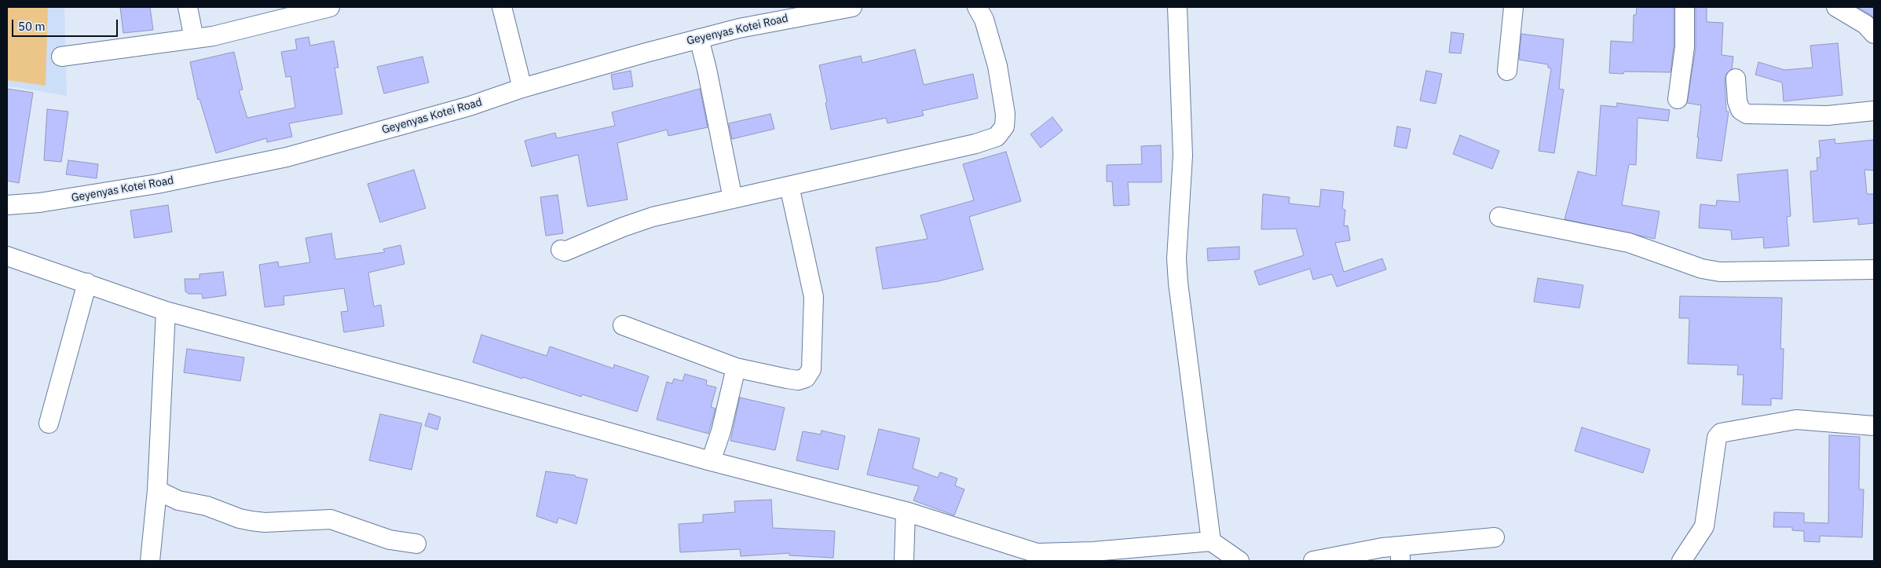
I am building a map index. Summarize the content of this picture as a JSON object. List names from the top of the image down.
{
  "streets": {
    "street": ["Geyenyas Kotei Road"]
  },
  "scale_bar": "50 m"
}
